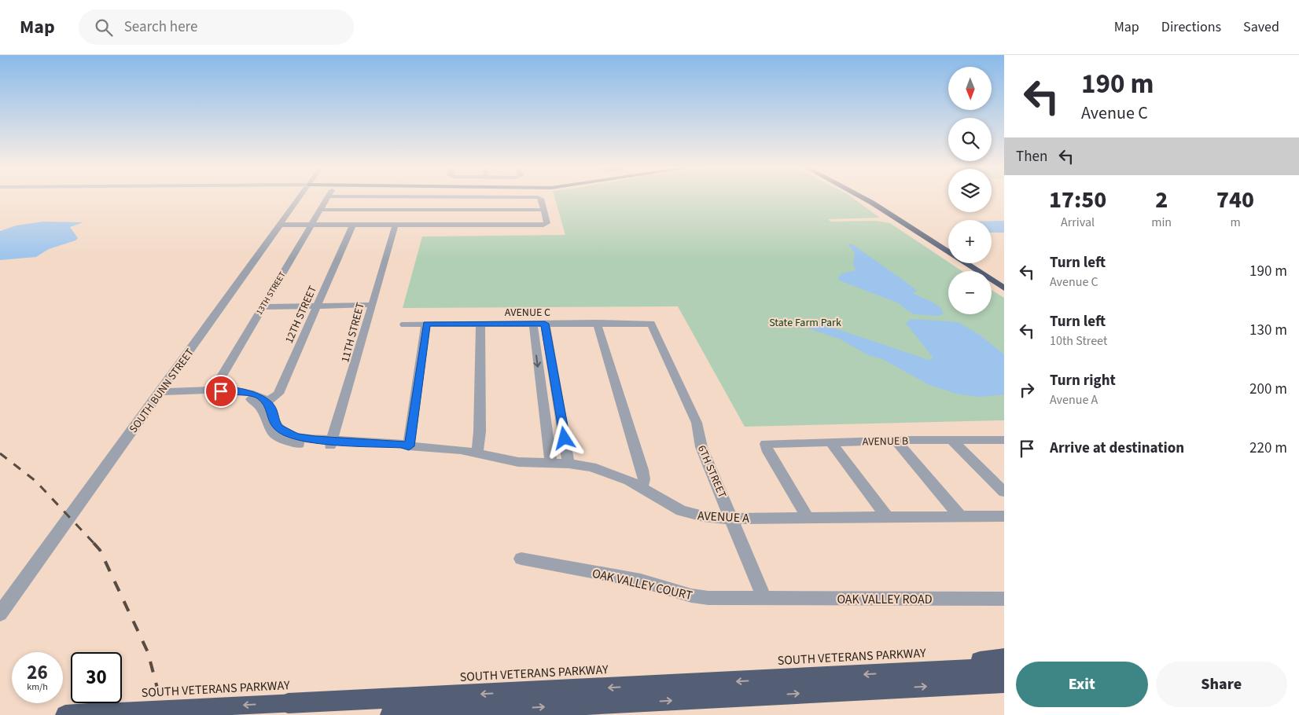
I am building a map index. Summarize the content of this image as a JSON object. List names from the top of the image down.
{
  "streets": {
    "highway": ["SOUTH VETERANS PARKWAY"],
    "street": [
      "13TH STREET",
      "AVENUE C",
      "12TH STREET",
      "11TH STREET",
      "SOUTH BUNN STREET",
      "AVENUE B",
      "6TH STREET",
      "AVENUE A",
      "OAK VALLEY COURT",
      "OAK VALLEY ROAD"
    ]
  },
  "crossings": [
    ["AVENUE C", "6TH STREET"],
    ["12TH STREET", "AVENUE A"],
    ["11TH STREET", "AVENUE A"],
    ["AVENUE B", "AVENUE A"],
    ["6TH STREET", "AVENUE A"],
    ["6TH STREET", "OAK VALLEY COURT"],
    ["6TH STREET", "OAK VALLEY ROAD"],
    ["OAK VALLEY COURT", "OAK VALLEY ROAD"]
  ],
  "parks": ["State Farm Park"],
  "north": "bottom",
  "page": {
    "header": "Map",
    "search": "Search here",
    "nav": ["Map", "Directions", "Saved"],
    "turn": ["190 m", "Avenue C"],
    "map_buttons": ["+", "−"],
    "then": "Then",
    "eta": [
      "17:50",
      "Arrival",
      "2",
      "min",
      "740",
      "m"
    ],
    "list": [
      {
        "name": "Turn left",
        "note": "Avenue C",
        "value": "190 m"
      },
      {
        "name": "Turn left",
        "note": "10th Street",
        "value": "130 m"
      },
      {
        "name": "Turn right",
        "note": "Avenue A",
        "value": "200 m"
      },
      {
        "name": "Arrive at destination",
        "value": "220 m"
      }
    ],
    "speed": "26 km/h",
    "limit": "30",
    "buttons": ["Exit", "Share"]
  }
}
